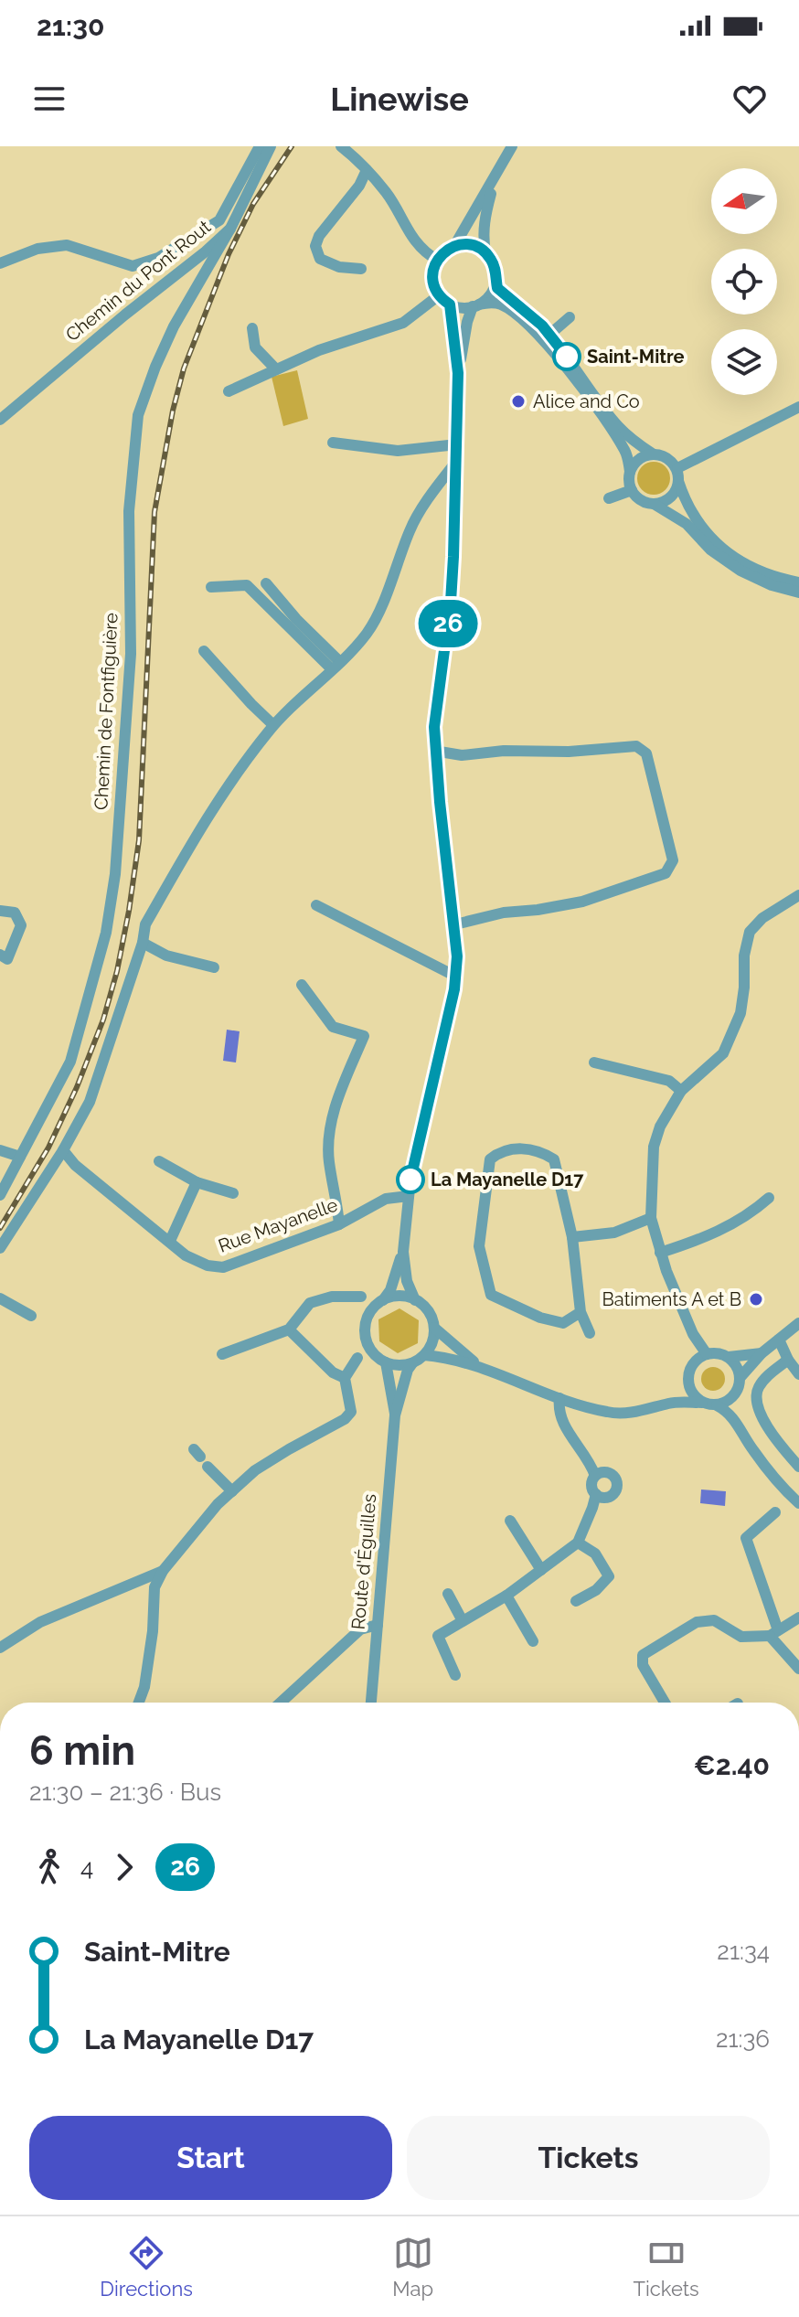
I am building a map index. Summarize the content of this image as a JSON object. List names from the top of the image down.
{
  "streets": {
    "street": [
      "Chemin du Pont Rout",
      "Chemin de Fontfiguière",
      "Rue Mayanelle",
      "Route d'Éguilles"
    ]
  },
  "crossings": [
    ["Chemin du Pont Rout", "Chemin de Fontfiguière"]
  ],
  "places": [
    "Saint-Mitre",
    "Alice and Co",
    "La Mayanelle D17",
    "Batiments A et B"
  ],
  "lines": ["bus line 26"],
  "north": "left",
  "page": {
    "status": "21:30",
    "header": "Linewise",
    "on_map": "26",
    "heading": ["6 min", "21:30 – 21:36 · Bus", "€2.40"],
    "legs": ["4", "26"],
    "list": [
      {
        "name": "Saint-Mitre",
        "value": "21:34"
      },
      {
        "name": "La Mayanelle D17",
        "value": "21:36"
      }
    ],
    "buttons": ["Start", "Tickets"],
    "tabs": ["Directions", "Map", "Tickets"]
  }
}
